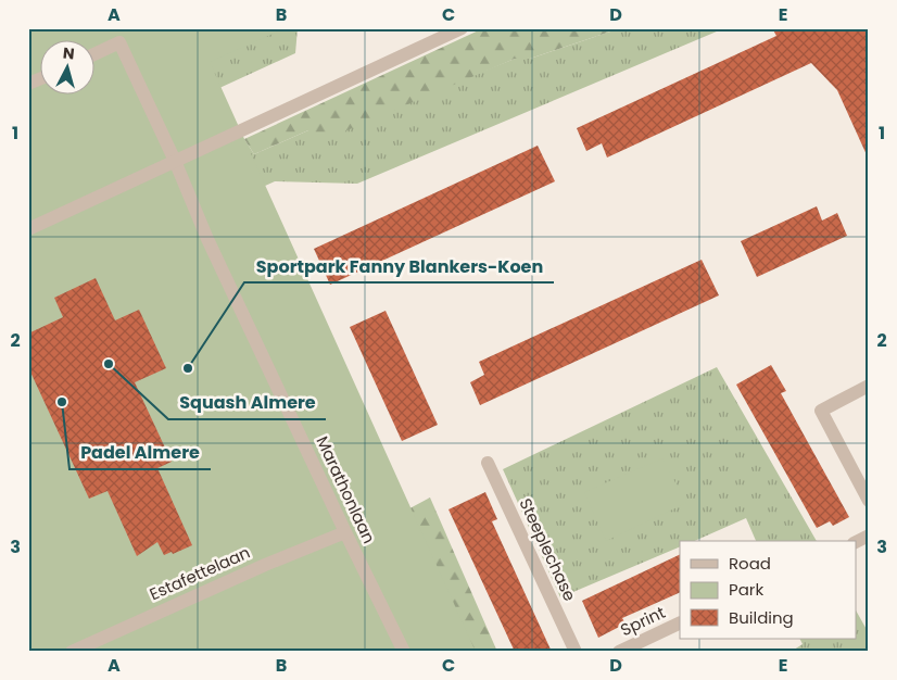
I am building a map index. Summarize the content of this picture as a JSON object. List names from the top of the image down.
{
  "streets": {
    "street": [
      "Marathonlaan",
      "Steeplechase",
      "Estafettelaan",
      "Sprint"
    ]
  },
  "crossings": [
    ["Marathonlaan", "Estafettelaan"]
  ],
  "places": ["Squash Almere", "Sportpark Fanny Blankers-Koen", "Padel Almere"],
  "legend": ["Road", "Park", "Building"],
  "north": "top",
  "grid": {
    "columns": [
      "A",
      "B",
      "C",
      "D",
      "E"
    ],
    "rows": ["1", "2", "3"]
  }
}
